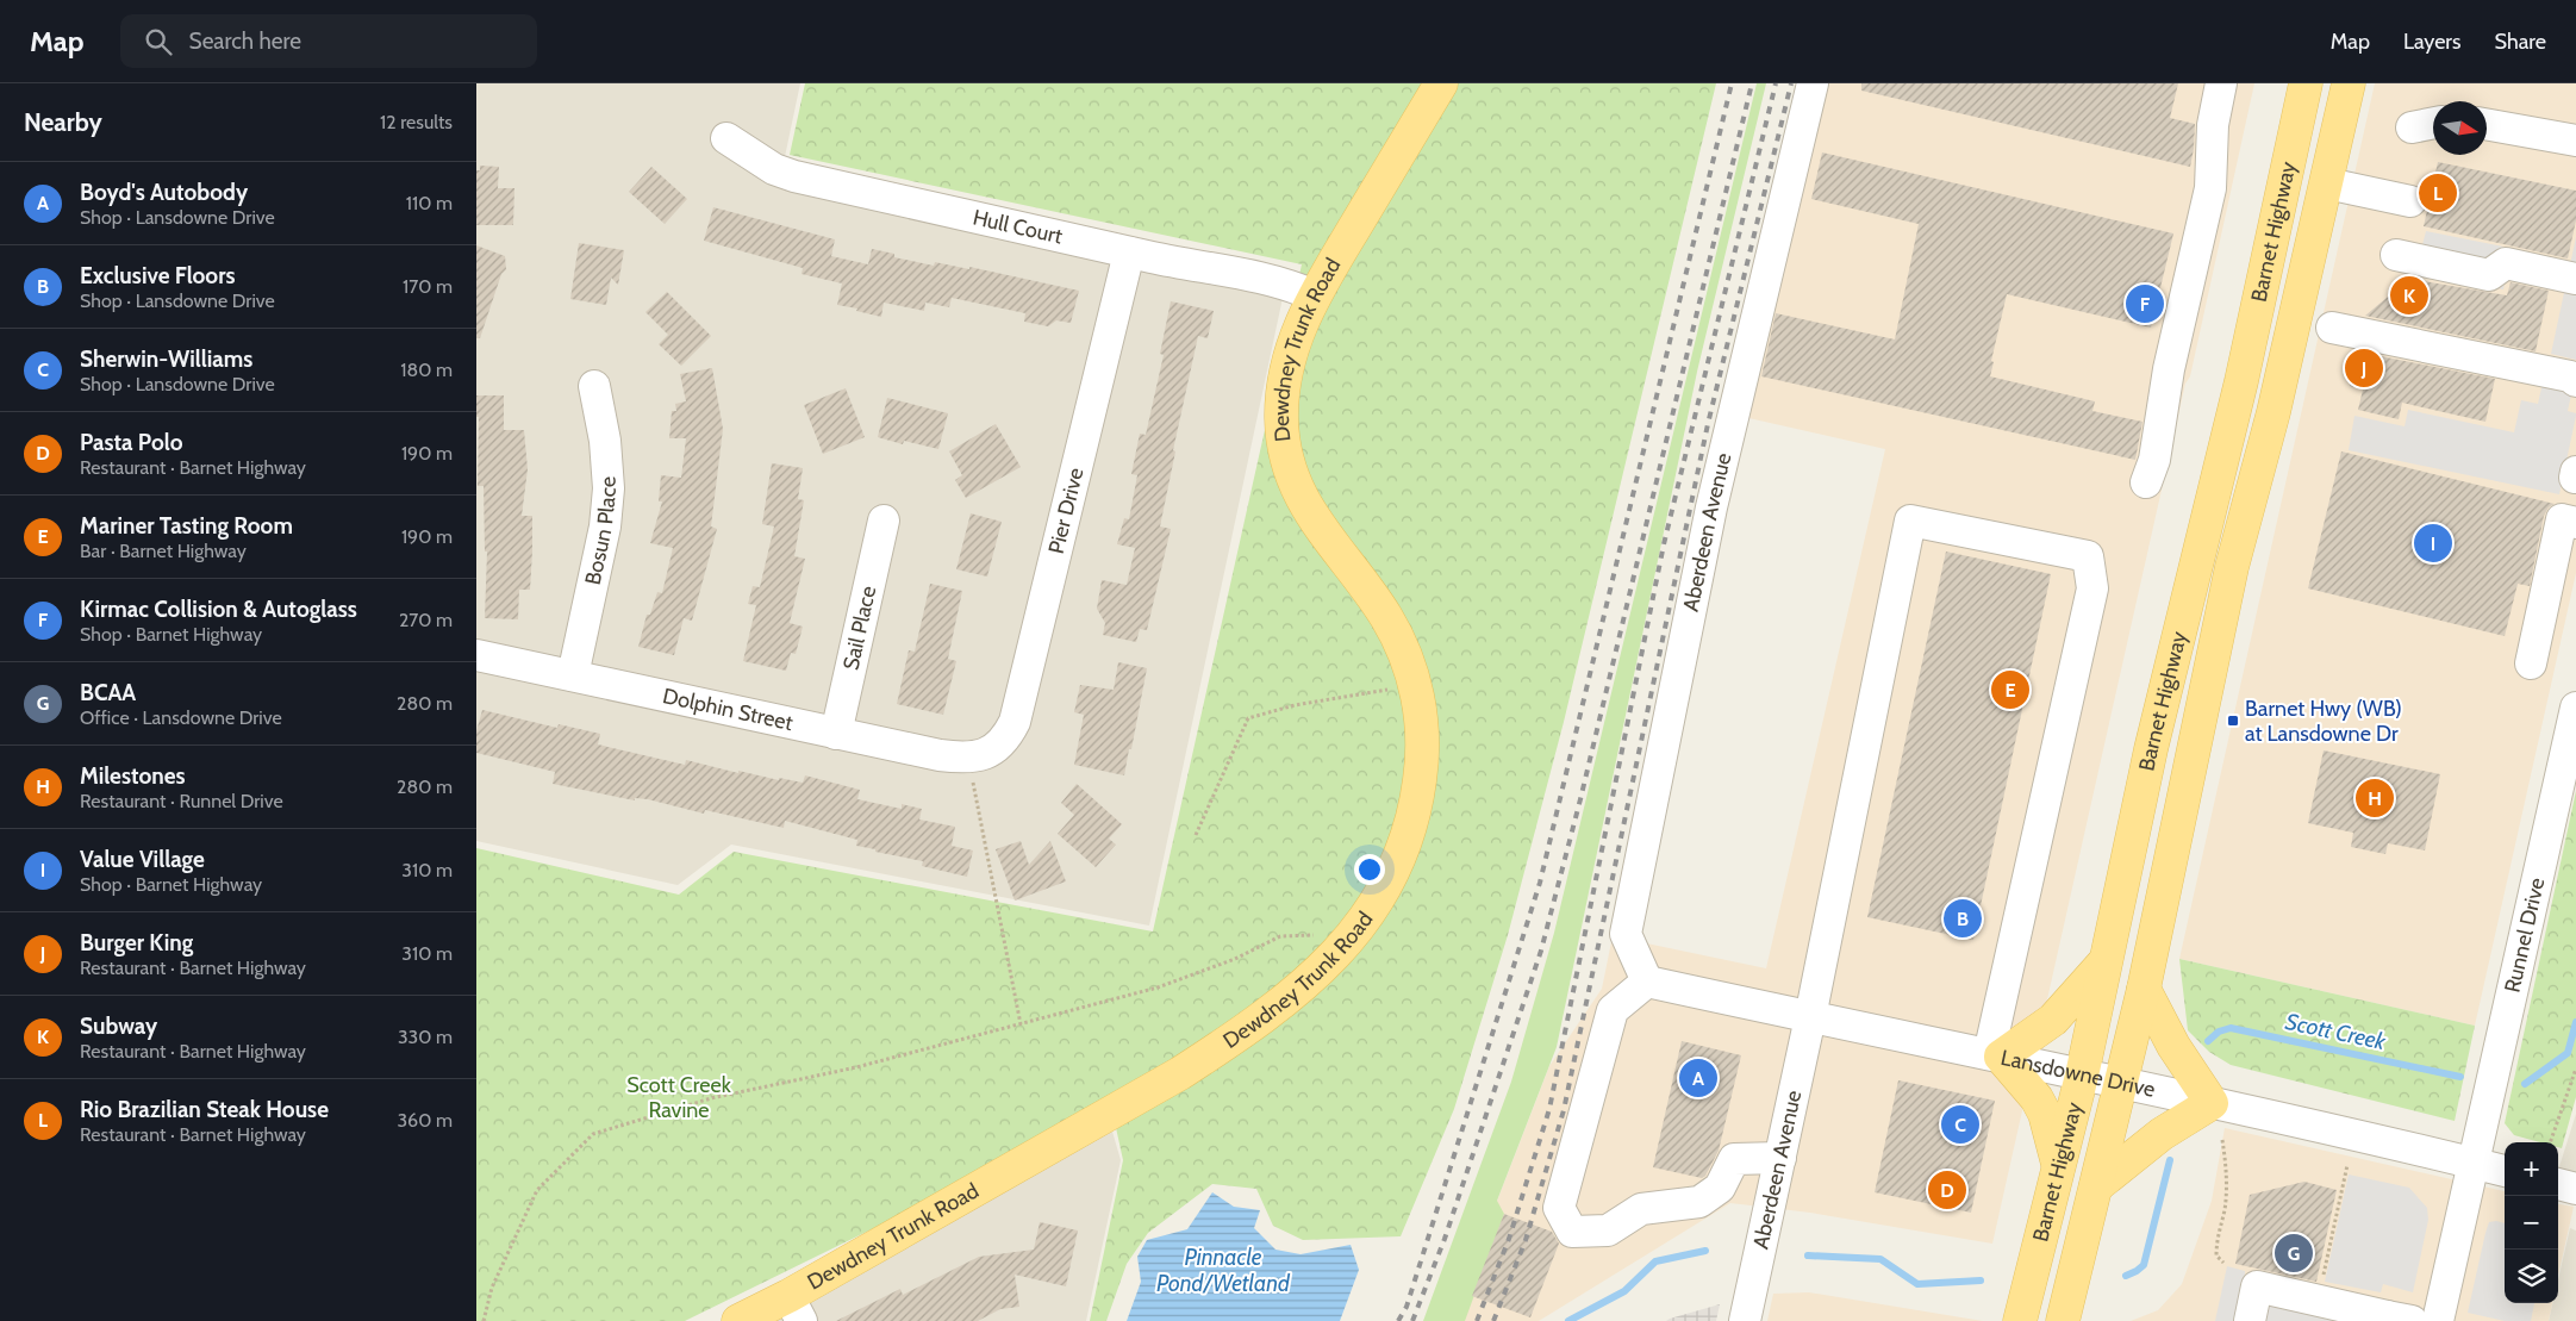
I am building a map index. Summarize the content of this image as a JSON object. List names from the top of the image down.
{
  "streets": {
    "main road": ["Barnet Highway", "Dewdney Trunk Road"],
    "street": [
      "Hull Court",
      "Pier Drive",
      "Bosun Place",
      "Aberdeen Avenue",
      "Sail Place",
      "Dolphin Street",
      "Runnel Drive",
      "Lansdowne Drive"
    ]
  },
  "crossings": [
    ["Hull Court", "Dewdney Trunk Road"],
    ["Hull Court", "Pier Drive"],
    ["Barnet Highway", "Lansdowne Drive"],
    ["Pier Drive", "Dolphin Street"],
    ["Bosun Place", "Dolphin Street"],
    ["Aberdeen Avenue", "Lansdowne Drive"],
    ["Sail Place", "Dolphin Street"],
    ["Runnel Drive", "Lansdowne Drive"]
  ],
  "water": ["Scott Creek", "Pinnacle Pond/Wetland"],
  "parks": ["Scott Creek Ravine"],
  "places": {
    "transit": ["Barnet Hwy (WB) at Lansdowne Dr"]
  },
  "north": "right",
  "page": {
    "header": "Map",
    "search": "Search here",
    "nav": ["Map", "Layers", "Share"],
    "heading": ["Nearby", "12 results"],
    "list": [
      {
        "mark": "A",
        "name": "Boyd's Autobody",
        "note": "Shop · Lansdowne Drive",
        "value": "110 m"
      },
      {
        "mark": "B",
        "name": "Exclusive Floors",
        "note": "Shop · Lansdowne Drive",
        "value": "170 m"
      },
      {
        "mark": "C",
        "name": "Sherwin-Williams",
        "note": "Shop · Lansdowne Drive",
        "value": "180 m"
      },
      {
        "mark": "D",
        "name": "Pasta Polo",
        "note": "Restaurant · Barnet Highway",
        "value": "190 m"
      },
      {
        "mark": "E",
        "name": "Mariner Tasting Room",
        "note": "Bar · Barnet Highway",
        "value": "190 m"
      },
      {
        "mark": "F",
        "name": "Kirmac Collision & Autoglass",
        "note": "Shop · Barnet Highway",
        "value": "270 m"
      },
      {
        "mark": "G",
        "name": "BCAA",
        "note": "Office · Lansdowne Drive",
        "value": "280 m"
      },
      {
        "mark": "H",
        "name": "Milestones",
        "note": "Restaurant · Runnel Drive",
        "value": "280 m"
      },
      {
        "mark": "I",
        "name": "Value Village",
        "note": "Shop · Barnet Highway",
        "value": "310 m"
      },
      {
        "mark": "J",
        "name": "Burger King",
        "note": "Restaurant · Barnet Highway",
        "value": "310 m"
      },
      {
        "mark": "K",
        "name": "Subway",
        "note": "Restaurant · Barnet Highway",
        "value": "330 m"
      },
      {
        "mark": "L",
        "name": "Rio Brazilian Steak House",
        "note": "Restaurant · Barnet Highway",
        "value": "360 m"
      }
    ],
    "pins": [
      "L",
      "K",
      "F",
      "J",
      "I",
      "E",
      "H",
      "B",
      "A",
      "C",
      "D",
      "G"
    ],
    "map_buttons": ["+", "−"]
  }
}
